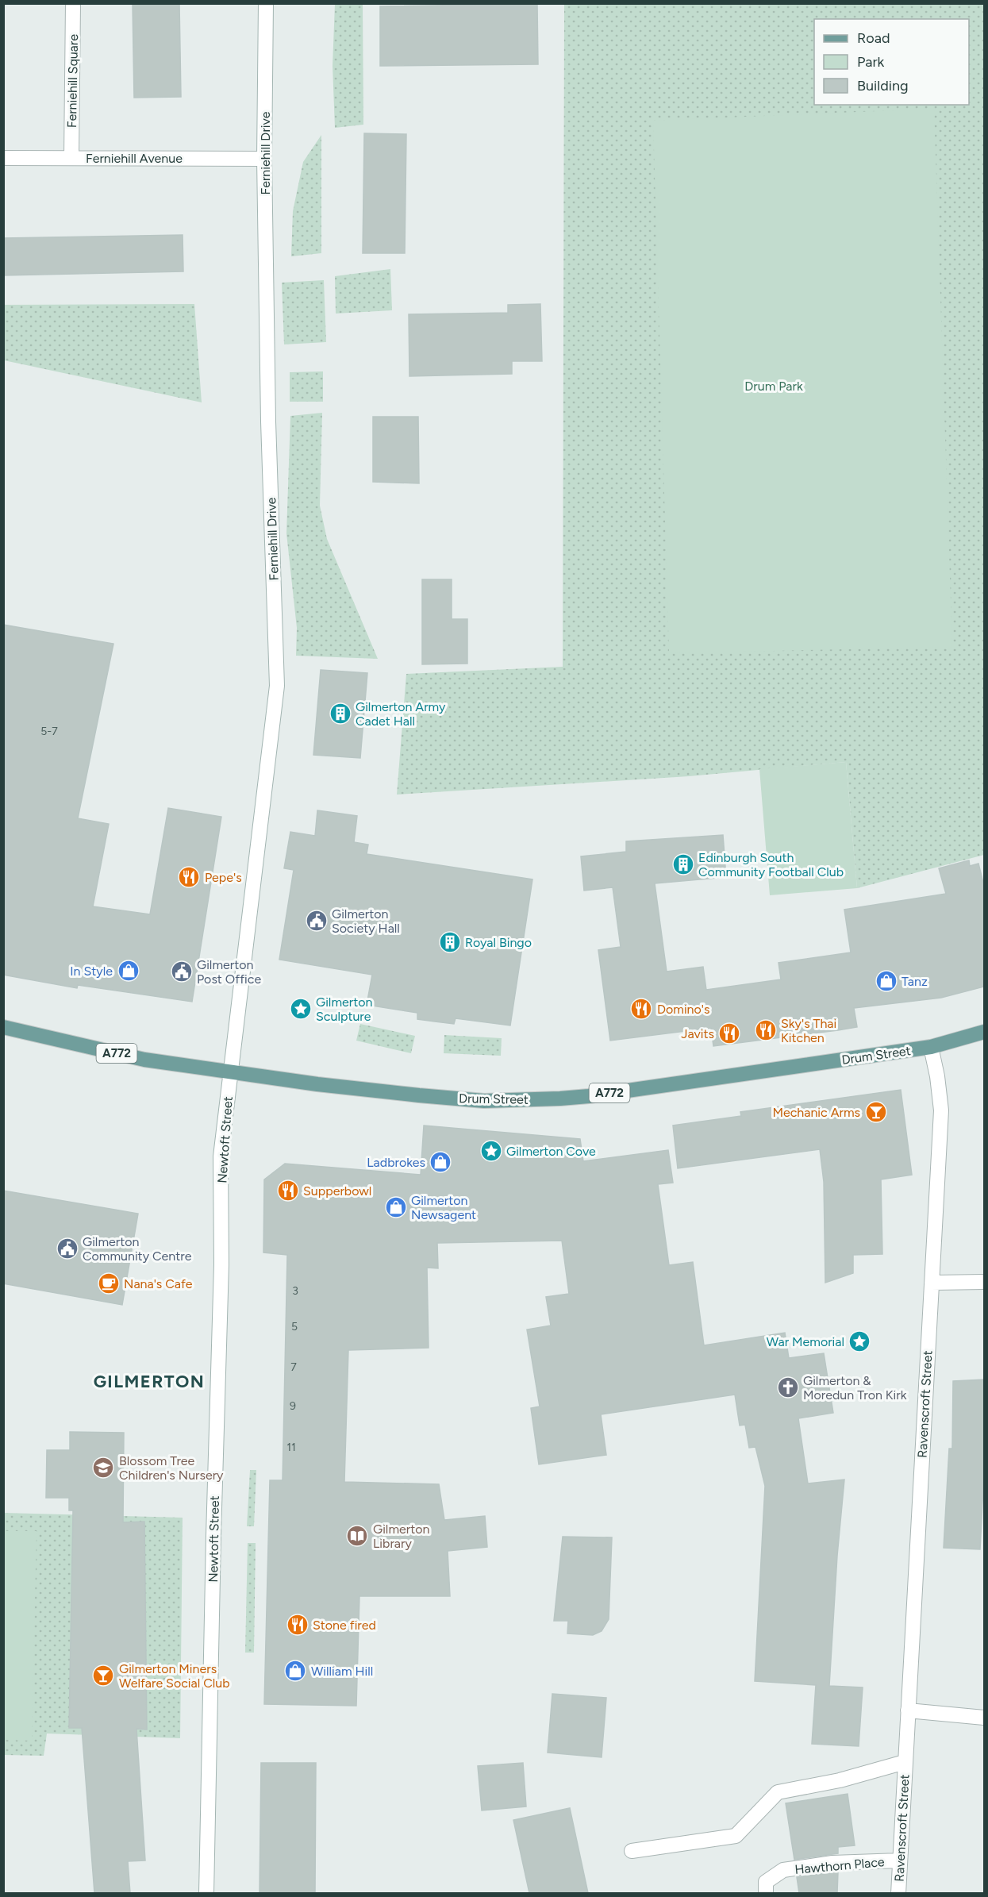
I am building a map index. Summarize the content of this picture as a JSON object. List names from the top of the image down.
{
  "streets": {
    "main road": ["A772", "Drum Street"],
    "street": [
      "Ferniehill Square",
      "Ferniehill Drive",
      "Ferniehill Avenue",
      "Newtoft Street",
      "Ravenscroft Street",
      "Hawthorn Place"
    ]
  },
  "crossings": [
    ["Ferniehill Square", "Ferniehill Avenue"],
    ["Ferniehill Drive", "Ferniehill Avenue"],
    ["Ferniehill Drive", "Drum Street"],
    ["Ferniehill Drive", "Newtoft Street"],
    ["Drum Street", "Newtoft Street"],
    ["Drum Street", "Ravenscroft Street"],
    ["Ravenscroft Street", "Hawthorn Place"]
  ],
  "districts": ["GILMERTON"],
  "parks": ["Drum Park"],
  "places": {
    "building": ["Gilmerton Army Cadet Hall", "Edinburgh South Community Football Club", "Royal Bingo"],
    "restaurant": [
      "Pepe's",
      "Domino's",
      "Sky's Thai Kitchen",
      "Javits",
      "Supperbowl",
      "Stone fired"
    ],
    "public building": ["Gilmerton Society Hall", "Gilmerton Post Office", "Gilmerton Community Centre"],
    "shop": [
      "In Style",
      "Tanz",
      "Ladbrokes",
      "Gilmerton Newsagent",
      "William Hill"
    ],
    "place": ["Gilmerton Sculpture", "Gilmerton Cove", "War Memorial"],
    "bar": ["Mechanic Arms", "Gilmerton Miners Welfare Social Club"],
    "cafe": ["Nana's Cafe"],
    "church": ["Gilmerton & Moredun Tron Kirk"],
    "school or university": ["Blossom Tree Children's Nursery"],
    "library": ["Gilmerton Library"]
  },
  "house_numbers": [
    "5-7",
    "3",
    "5",
    "7",
    "9",
    "11"
  ],
  "legend": ["Road", "Park", "Building"]
}
